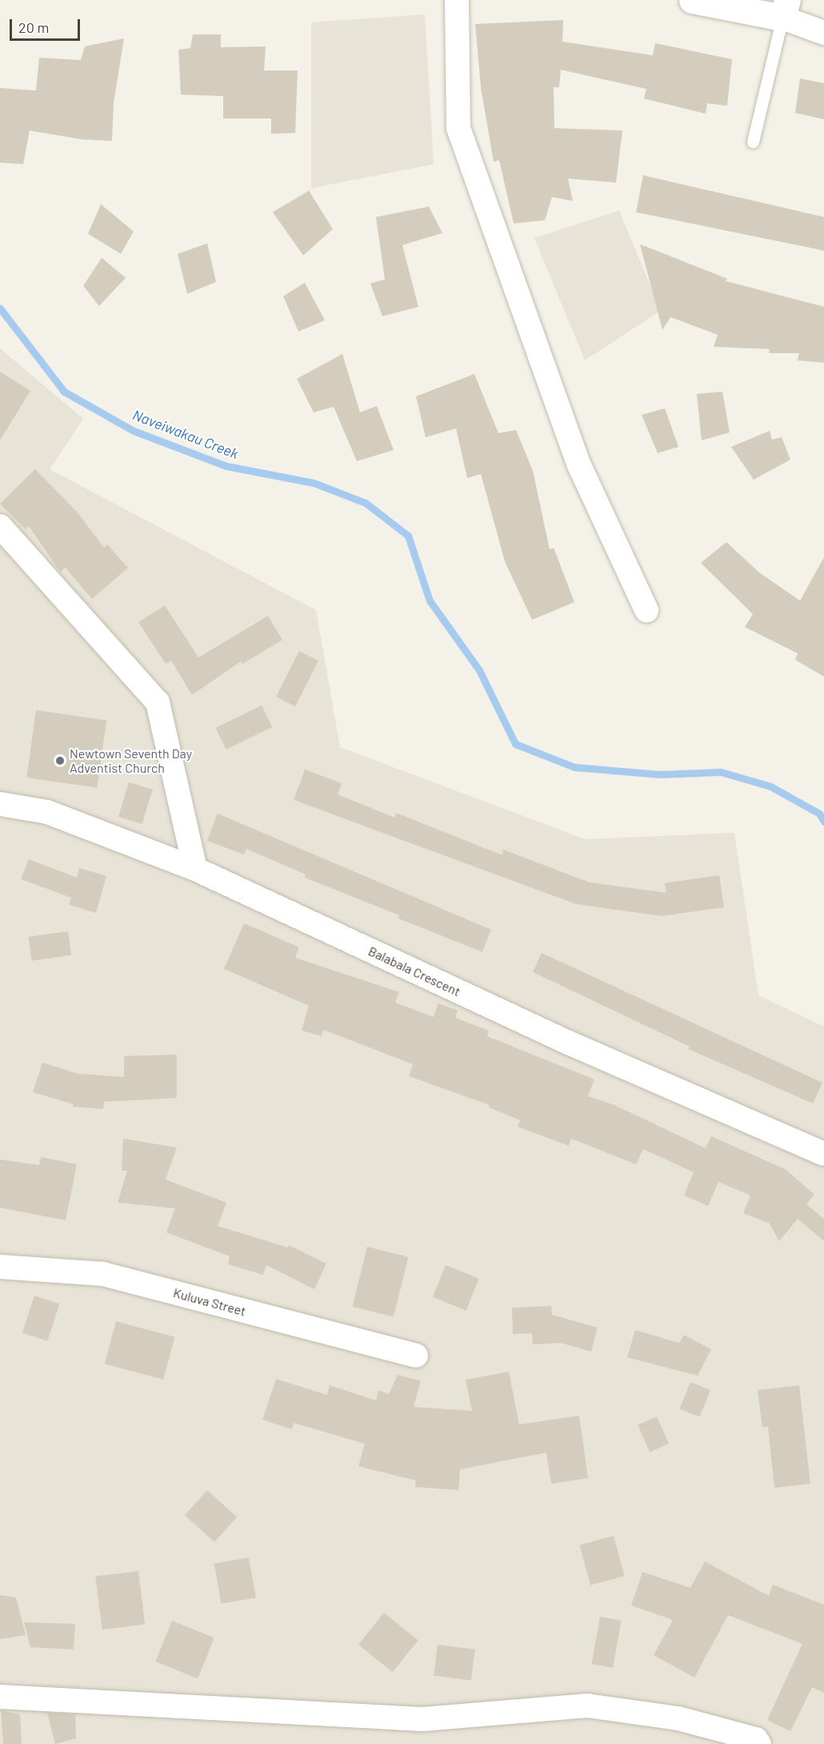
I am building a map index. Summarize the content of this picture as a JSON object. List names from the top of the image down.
{
  "streets": {
    "street": ["Balabala Crescent", "Kuluva Street"]
  },
  "water": ["Naveiwakau Creek"],
  "places": ["Newtown Seventh Day Adventist Church"],
  "scale_bar": "20 m"
}
